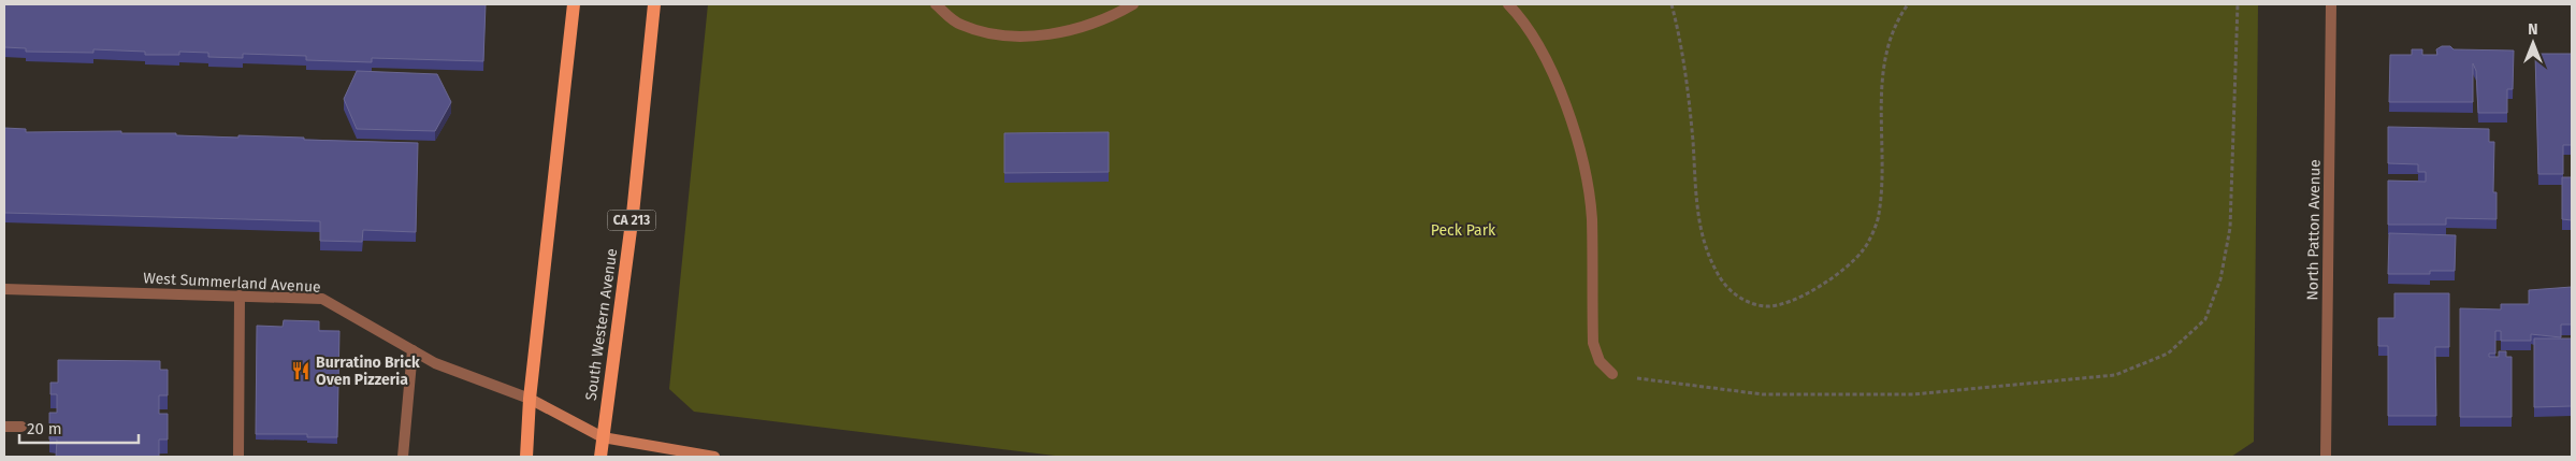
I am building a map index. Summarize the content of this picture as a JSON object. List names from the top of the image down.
{
  "streets": {
    "main road": ["CA 213", "West Summerland Avenue", "South Western Avenue"],
    "street": ["North Patton Avenue"]
  },
  "crossings": [
    ["West Summerland Avenue", "South Western Avenue"]
  ],
  "parks": ["Peck Park"],
  "places": {
    "restaurant": ["Burratino Brick Oven Pizzeria"]
  },
  "scale_bar": "20 m",
  "north": "top"
}
